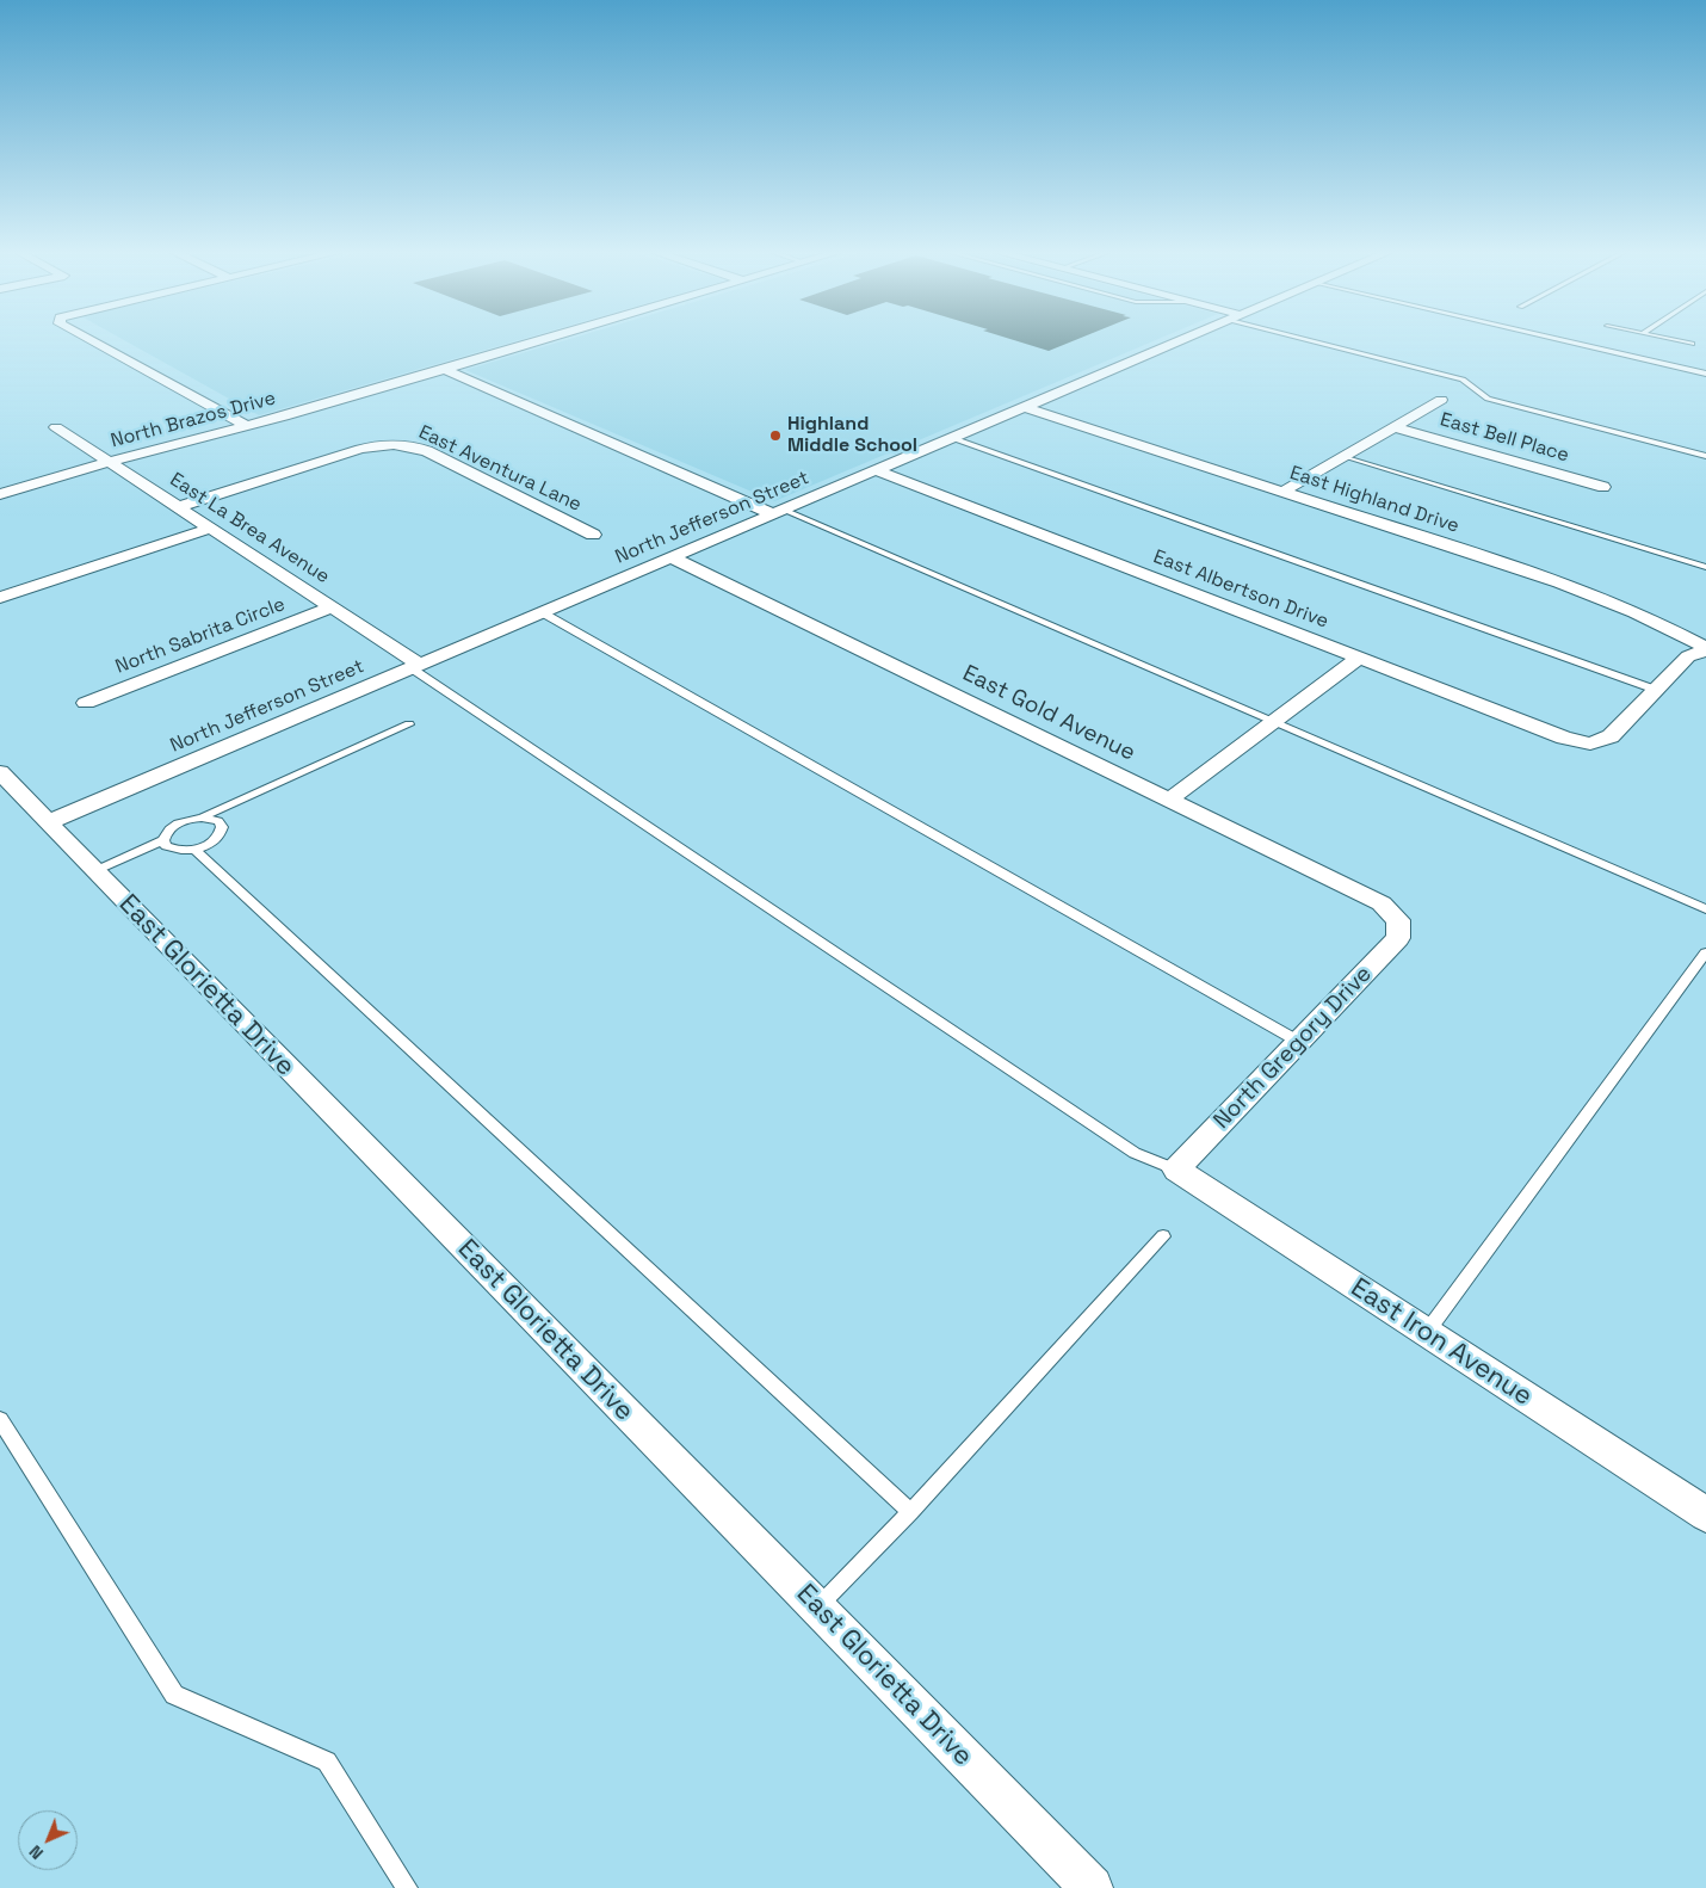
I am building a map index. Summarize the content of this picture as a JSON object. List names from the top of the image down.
{
  "streets": {
    "street": [
      "North Brazos Drive",
      "East Bell Place",
      "East Aventura Lane",
      "East Highland Drive",
      "North Jefferson Street",
      "East La Brea Avenue",
      "East Albertson Drive",
      "North Sabrita Circle",
      "East Gold Avenue",
      "East Glorietta Drive",
      "North Gregory Drive",
      "East Iron Avenue"
    ]
  },
  "crossings": [
    ["North Brazos Drive", "East La Brea Avenue"],
    ["East Aventura Lane", "East La Brea Avenue"],
    ["East Highland Drive", "North Jefferson Street"],
    ["North Jefferson Street", "East La Brea Avenue"],
    ["North Jefferson Street", "East Albertson Drive"],
    ["North Jefferson Street", "East Gold Avenue"],
    ["North Jefferson Street", "East Glorietta Drive"],
    ["East La Brea Avenue", "North Sabrita Circle"],
    ["East Gold Avenue", "North Gregory Drive"],
    ["North Gregory Drive", "East Iron Avenue"]
  ],
  "places": ["Highland Middle School"],
  "north": "bottom left"
}
